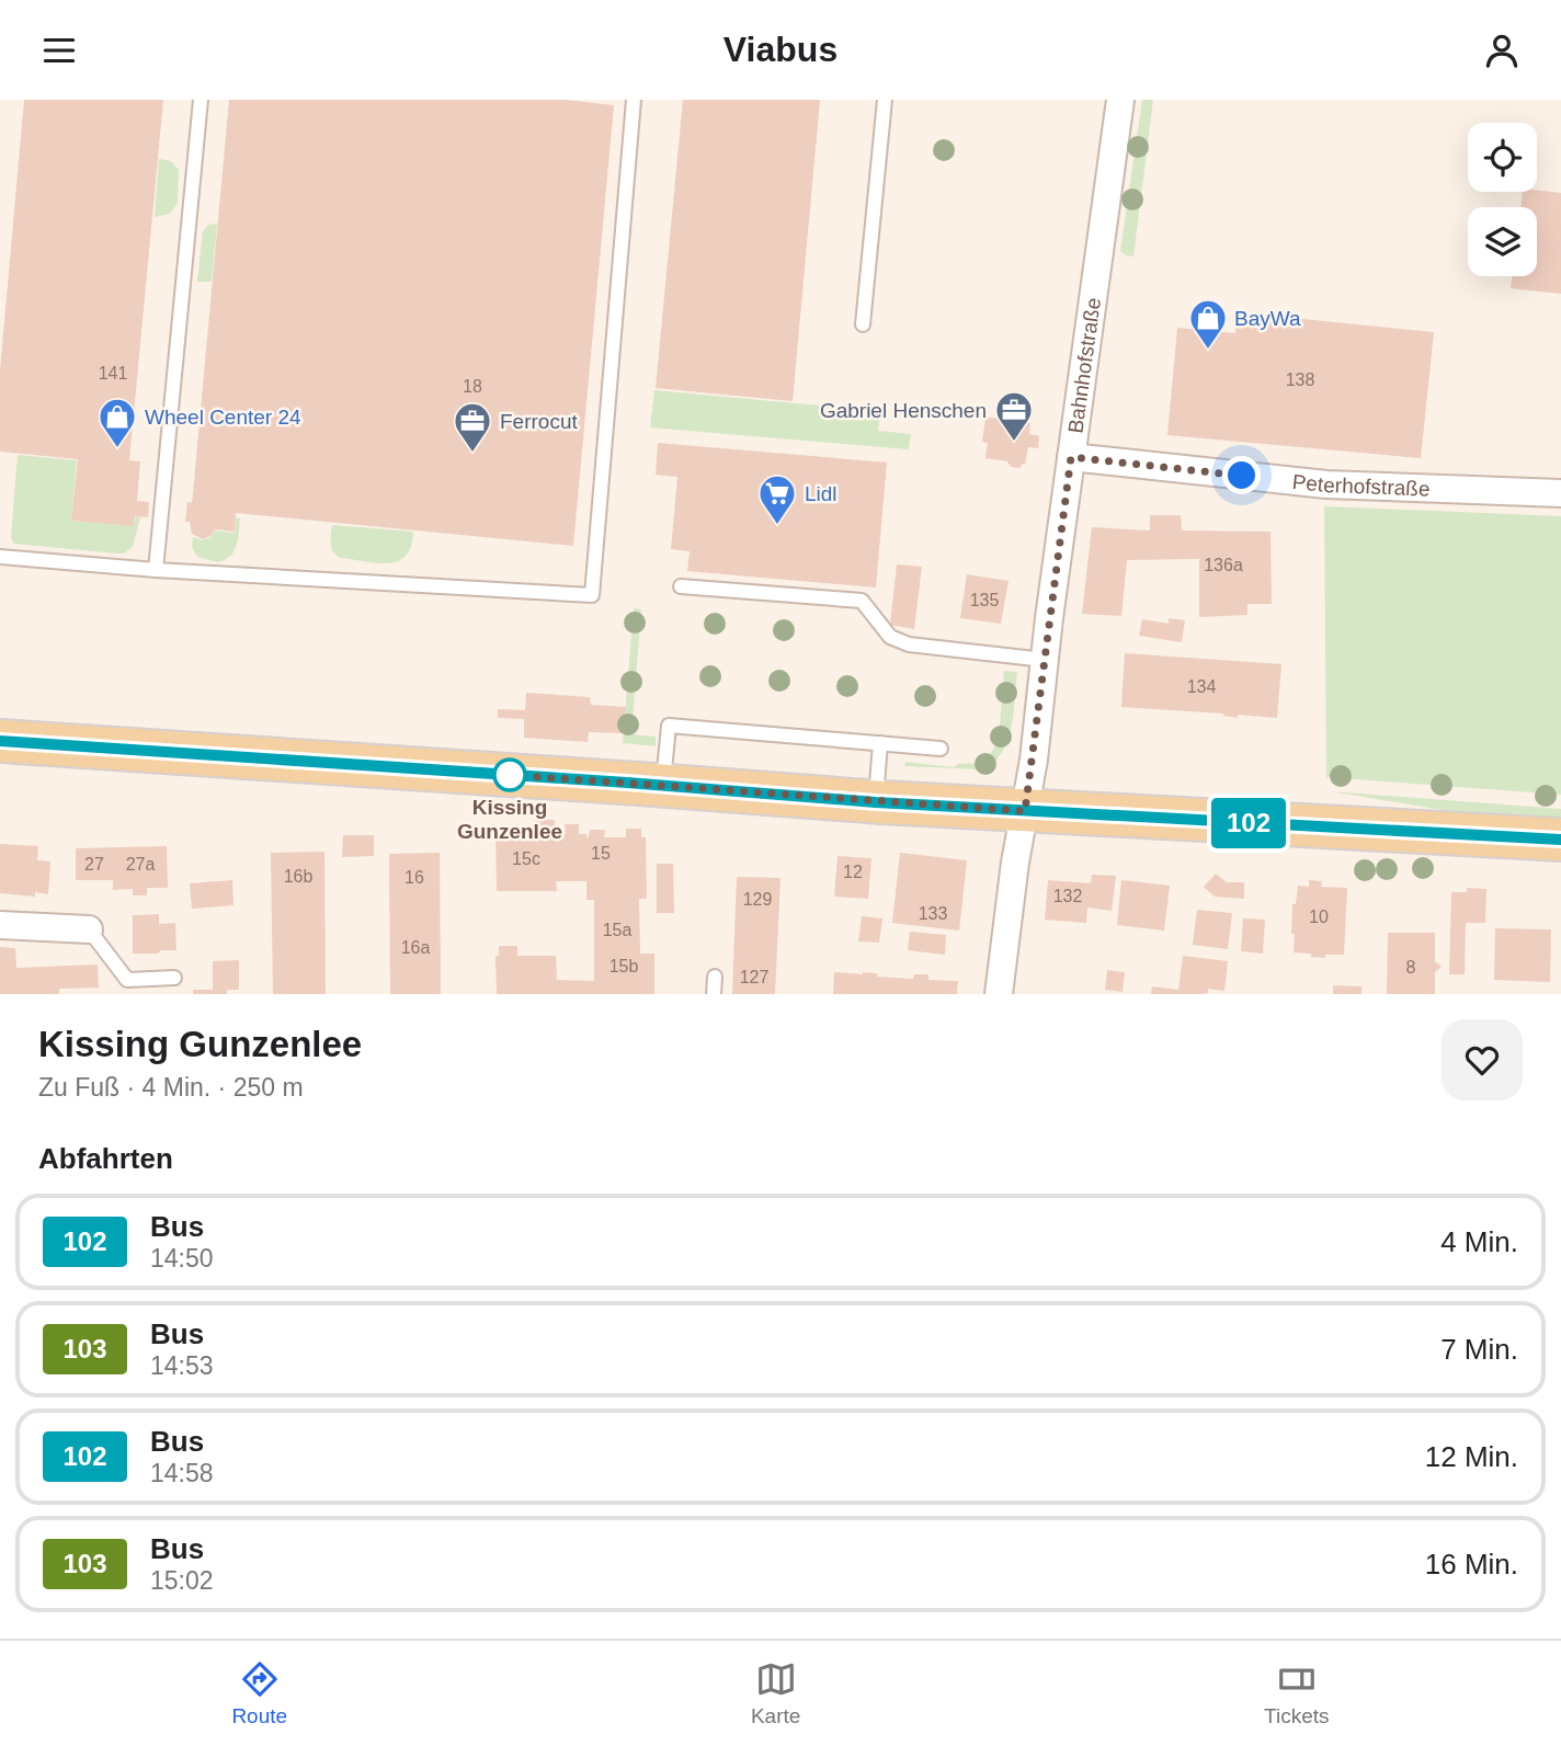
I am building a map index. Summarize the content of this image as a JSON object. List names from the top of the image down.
{
  "streets": {
    "street": ["Bahnhofstraße", "Peterhofstraße"]
  },
  "crossings": [
    ["Bahnhofstraße", "Peterhofstraße"]
  ],
  "places": {
    "shop": ["BayWa", "Wheel Center 24"],
    "office": ["Gabriel Henschen", "Ferrocut"],
    "supermarket": ["Lidl"],
    "other": ["Kissing Gunzenlee"]
  },
  "lines": ["bus line 102"],
  "house_numbers": [
    "141",
    "138",
    "18",
    "136a",
    "135",
    "134",
    "15",
    "15c",
    "27",
    "27a",
    "12",
    "16b",
    "16",
    "132",
    "129",
    "133",
    "10",
    "15a",
    "16a",
    "15b",
    "8",
    "127"
  ],
  "page": {
    "header": "Viabus",
    "on_map": "102",
    "heading": [
      ["Kissing Gunzenlee", "Zu Fuß · 4 Min. · 250 m"],
      "Abfahrten"
    ],
    "list": [
      {
        "mark": "102",
        "name": "Bus",
        "note": "14:50",
        "value": "4 Min."
      },
      {
        "mark": "103",
        "name": "Bus",
        "note": "14:53",
        "value": "7 Min."
      },
      {
        "mark": "102",
        "name": "Bus",
        "note": "14:58",
        "value": "12 Min."
      },
      {
        "mark": "103",
        "name": "Bus",
        "note": "15:02",
        "value": "16 Min."
      }
    ],
    "tabs": ["Route", "Karte", "Tickets"]
  }
}
